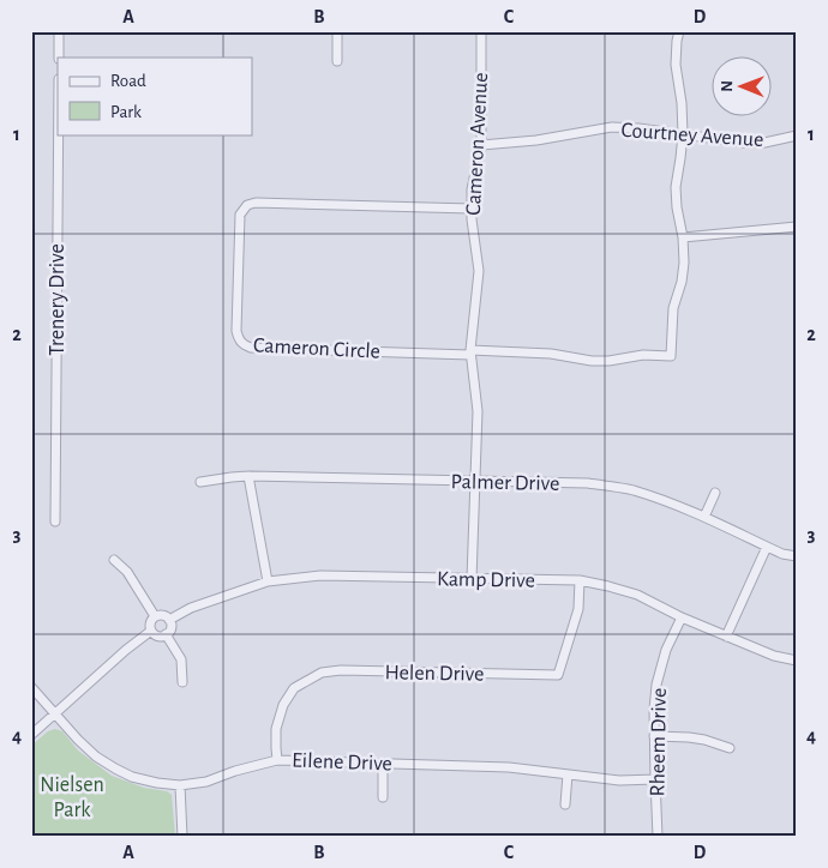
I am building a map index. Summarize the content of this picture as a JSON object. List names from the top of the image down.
{
  "streets": {
    "street": [
      "Courtney Avenue",
      "Cameron Avenue",
      "Trenery Drive",
      "Cameron Circle",
      "Palmer Drive",
      "Kamp Drive",
      "Helen Drive",
      "Rheem Drive",
      "Eilene Drive"
    ]
  },
  "crossings": [
    ["Courtney Avenue", "Cameron Avenue"],
    ["Cameron Avenue", "Cameron Circle"],
    ["Cameron Avenue", "Palmer Drive"],
    ["Cameron Avenue", "Kamp Drive"],
    ["Kamp Drive", "Helen Drive"],
    ["Kamp Drive", "Rheem Drive"],
    ["Helen Drive", "Eilene Drive"],
    ["Rheem Drive", "Eilene Drive"]
  ],
  "parks": ["Nielsen Park"],
  "legend": ["Road", "Park"],
  "north": "left",
  "grid": {
    "columns": [
      "A",
      "B",
      "C",
      "D"
    ],
    "rows": [
      "1",
      "2",
      "3",
      "4"
    ]
  }
}
